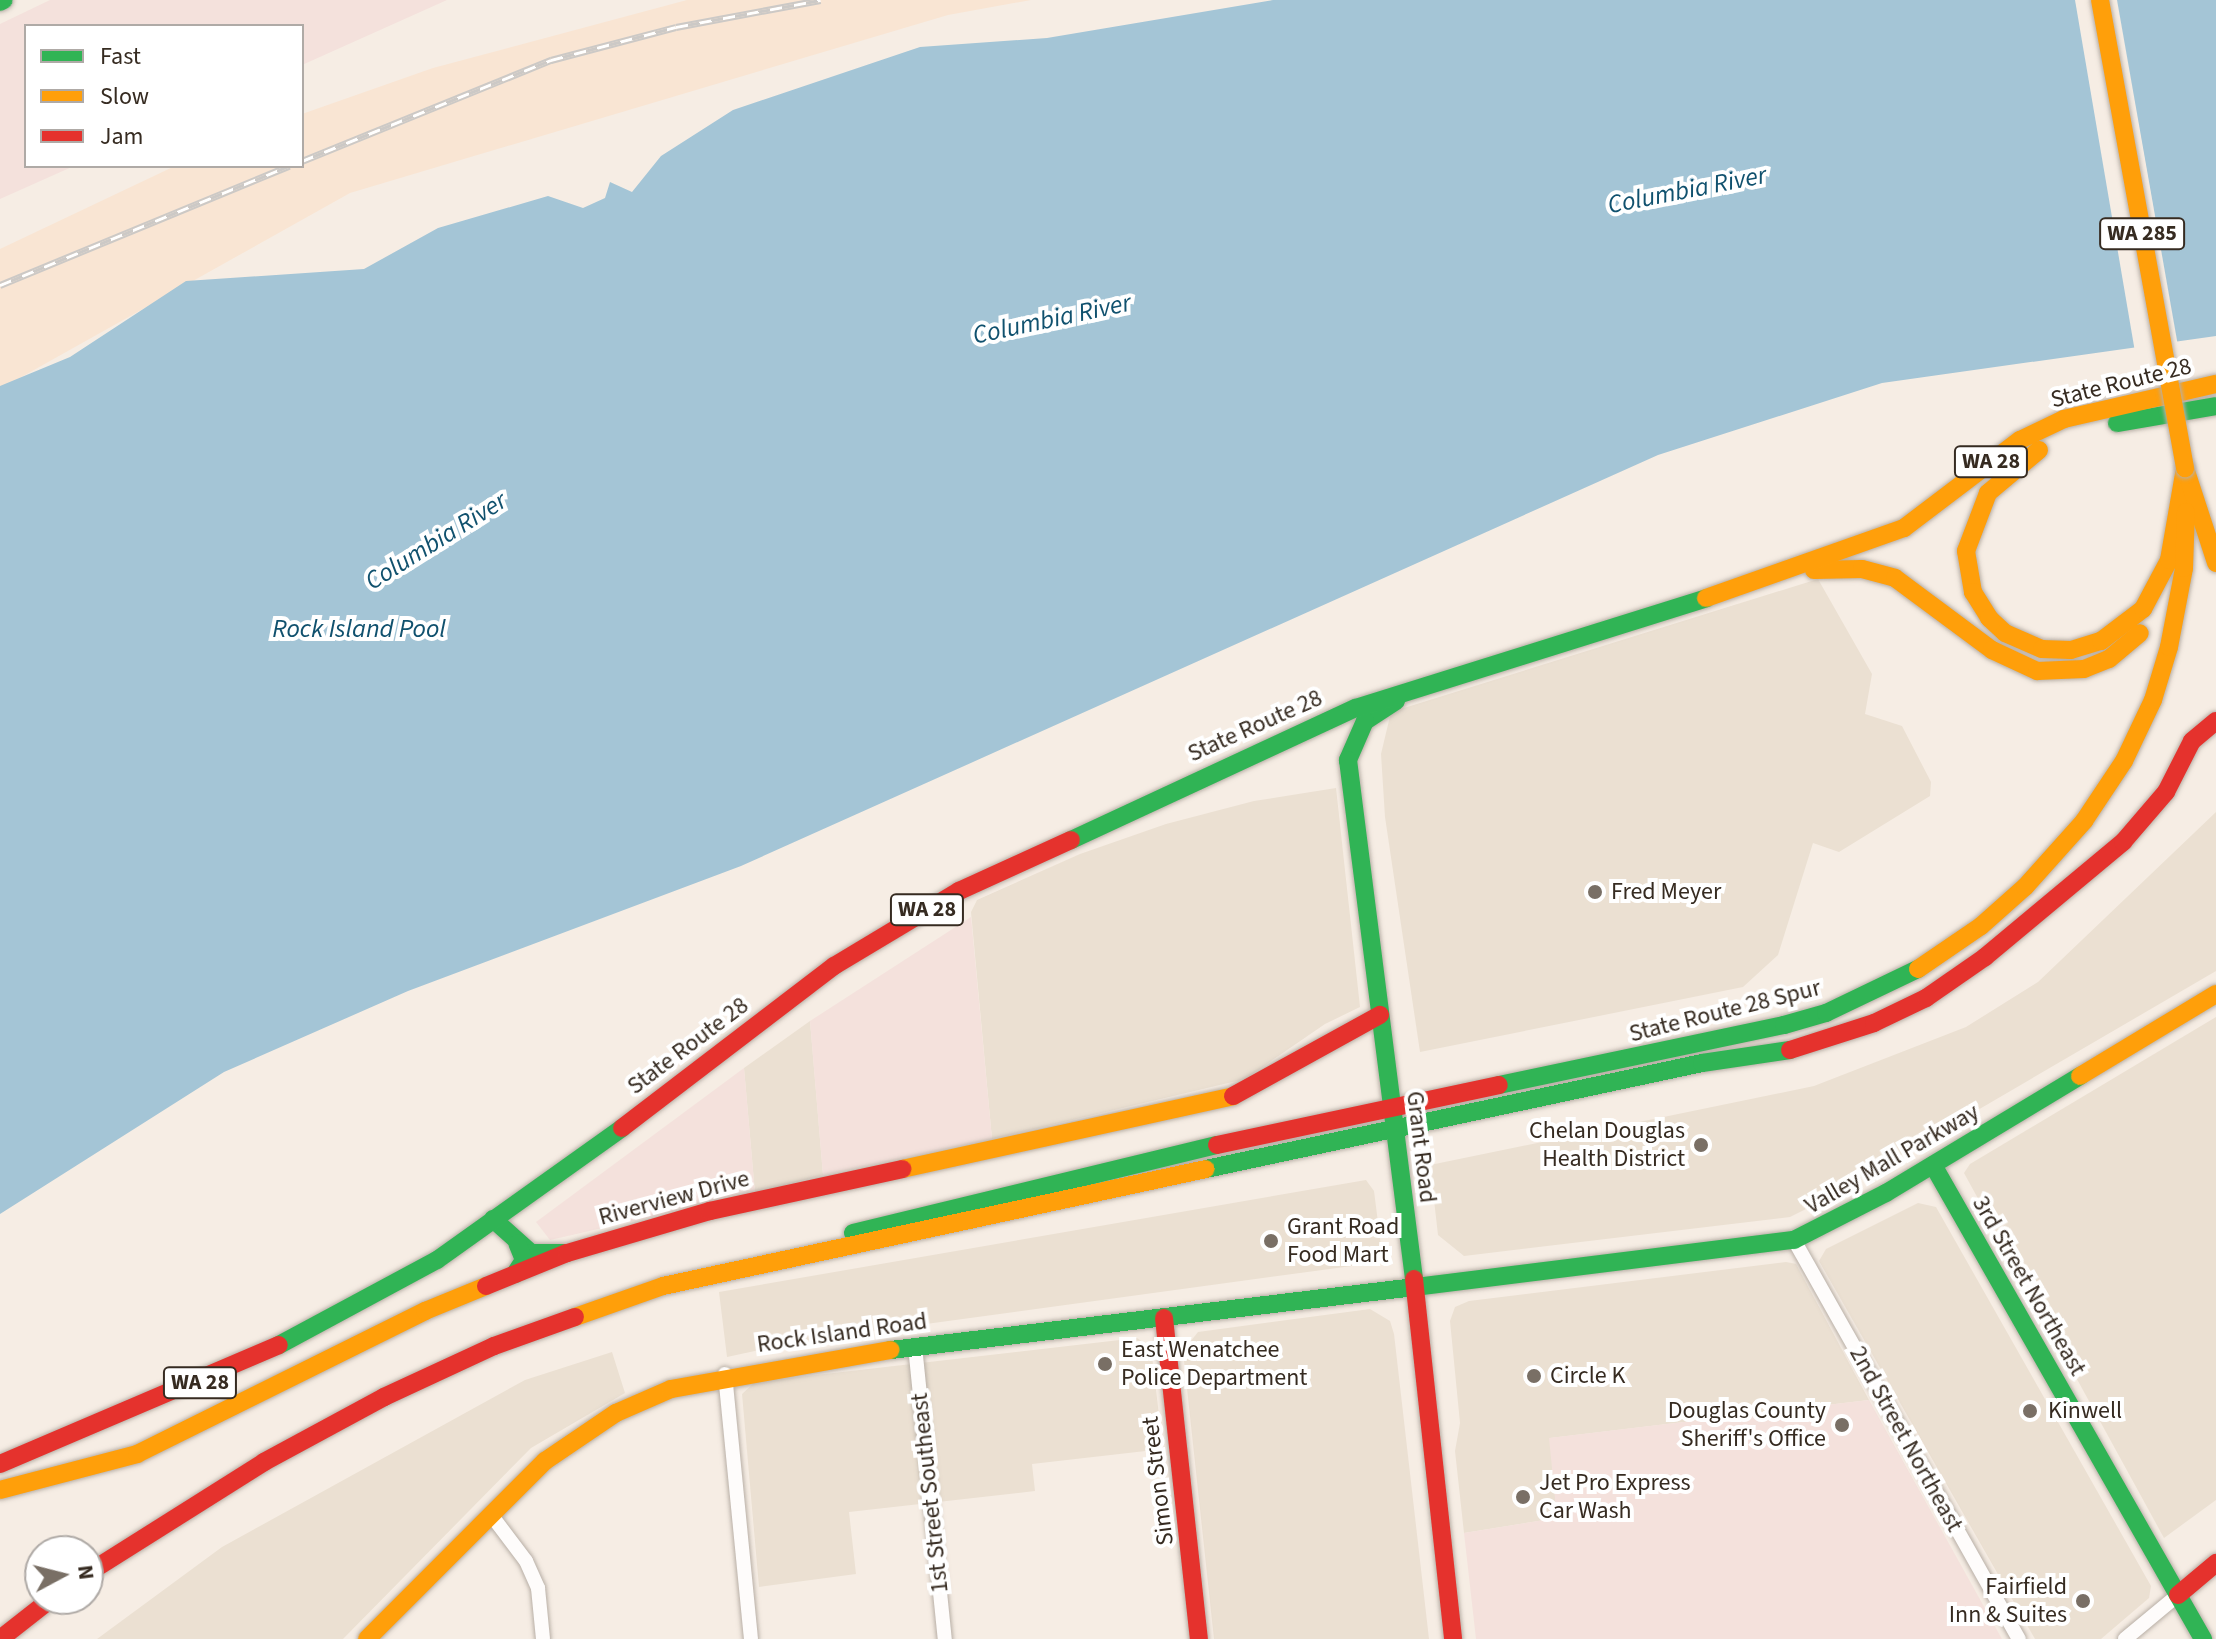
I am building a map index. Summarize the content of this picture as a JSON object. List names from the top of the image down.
{
  "streets": {
    "main road": [
      "WA 285",
      "State Route 28",
      "WA 28",
      "State Route 28 Spur",
      "Grant Road",
      "Valley Mall Parkway",
      "Riverview Drive",
      "3rd Street Northeast",
      "Rock Island Road",
      "Simon Street"
    ],
    "street": ["2nd Street Northeast", "1st Street Southeast"]
  },
  "crossings": [
    ["WA 285", "State Route 28 Spur"],
    ["State Route 28", "Grant Road"],
    ["State Route 28 Spur", "Grant Road"],
    ["Grant Road", "Valley Mall Parkway"],
    ["Grant Road", "Riverview Drive"],
    ["Grant Road", "Rock Island Road"],
    ["Valley Mall Parkway", "3rd Street Northeast"],
    ["Valley Mall Parkway", "Rock Island Road"],
    ["Valley Mall Parkway", "2nd Street Northeast"],
    ["Rock Island Road", "Simon Street"],
    ["Rock Island Road", "1st Street Southeast"]
  ],
  "water": ["Columbia River", "Rock Island Pool"],
  "places": [
    "Fred Meyer",
    "Chelan Douglas Health District",
    "Grant Road Food Mart",
    "East Wenatchee Police Department",
    "Circle K",
    "Kinwell",
    "Douglas County Sheriff's Office",
    "Jet Pro Express Car Wash",
    "Fairfield Inn & Suites"
  ],
  "legend": ["Fast", "Slow", "Jam"],
  "north": "right"
}
